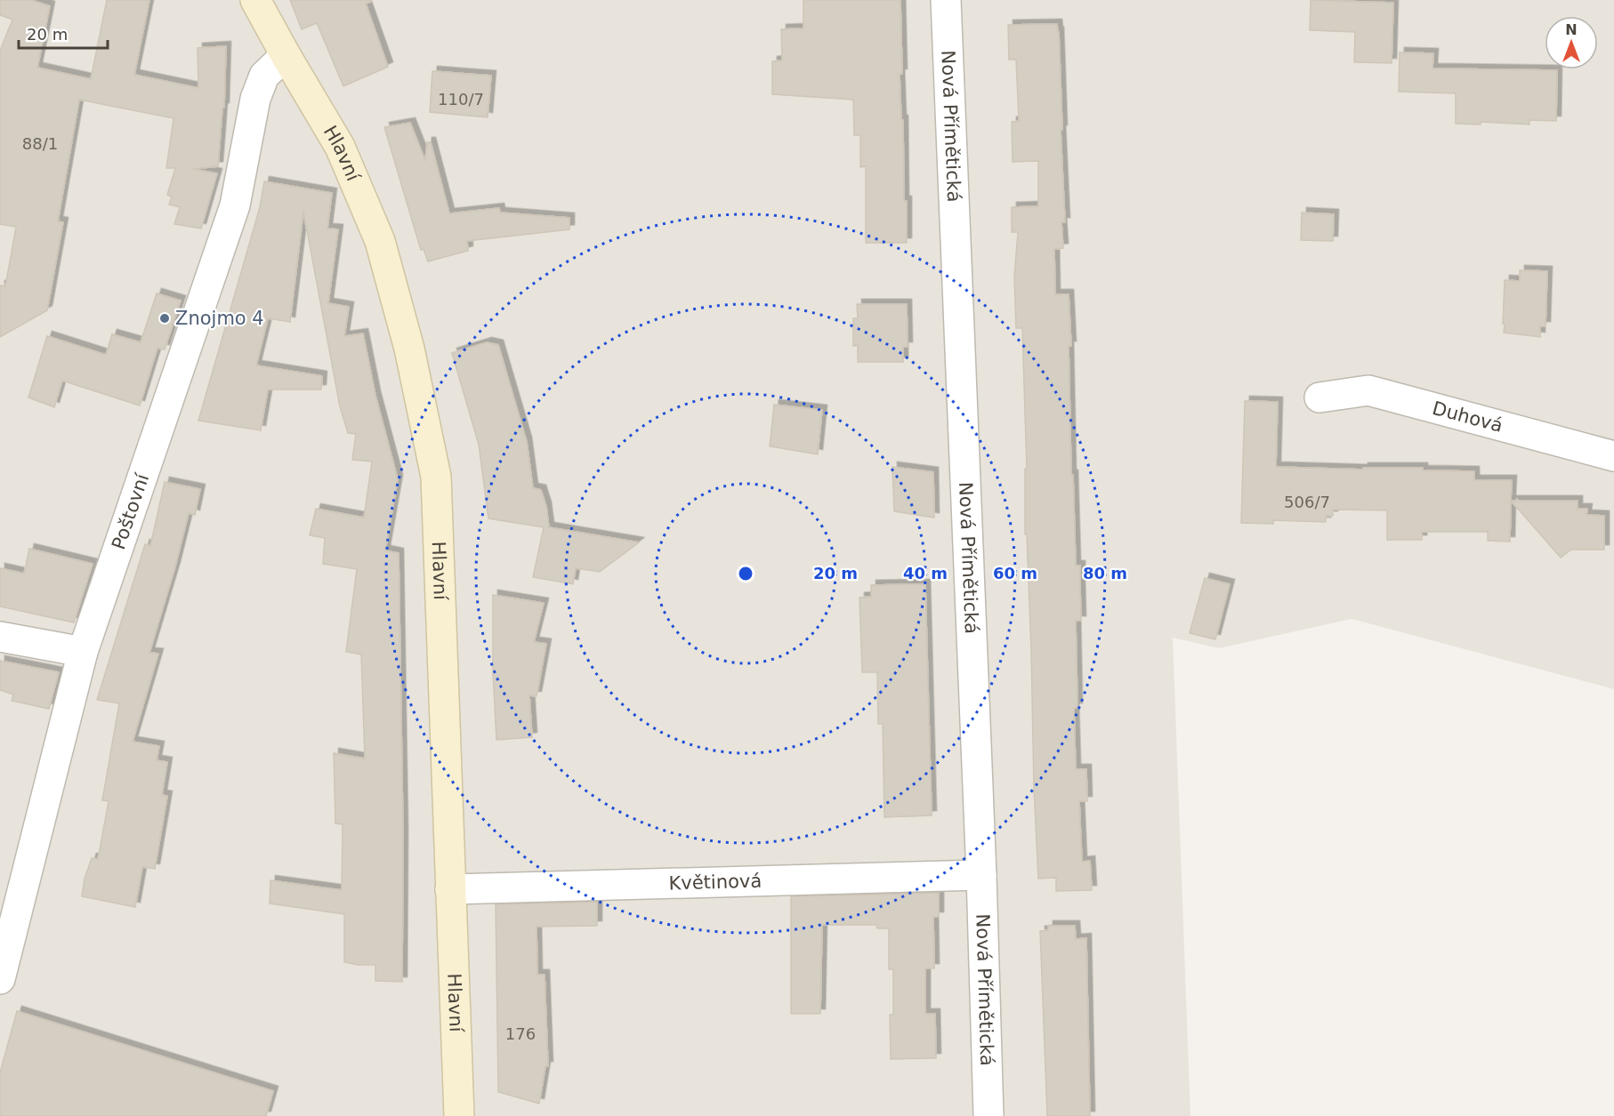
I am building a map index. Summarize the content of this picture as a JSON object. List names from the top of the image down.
{
  "streets": {
    "main road": ["Hlavní"],
    "street": [
      "Nová Přímětická",
      "Duhová",
      "Poštovní",
      "Květinová"
    ]
  },
  "crossings": [
    ["Nová Přímětická", "Květinová"],
    ["Hlavní", "Poštovní"],
    ["Hlavní", "Květinová"]
  ],
  "places": ["Znojmo 4"],
  "house_numbers": [
    "110/7",
    "88/1",
    "506/7",
    "176"
  ],
  "scale_bar": "20 m",
  "north": "top",
  "rings": [
    "20 m",
    "40 m",
    "60 m",
    "80 m"
  ]
}
